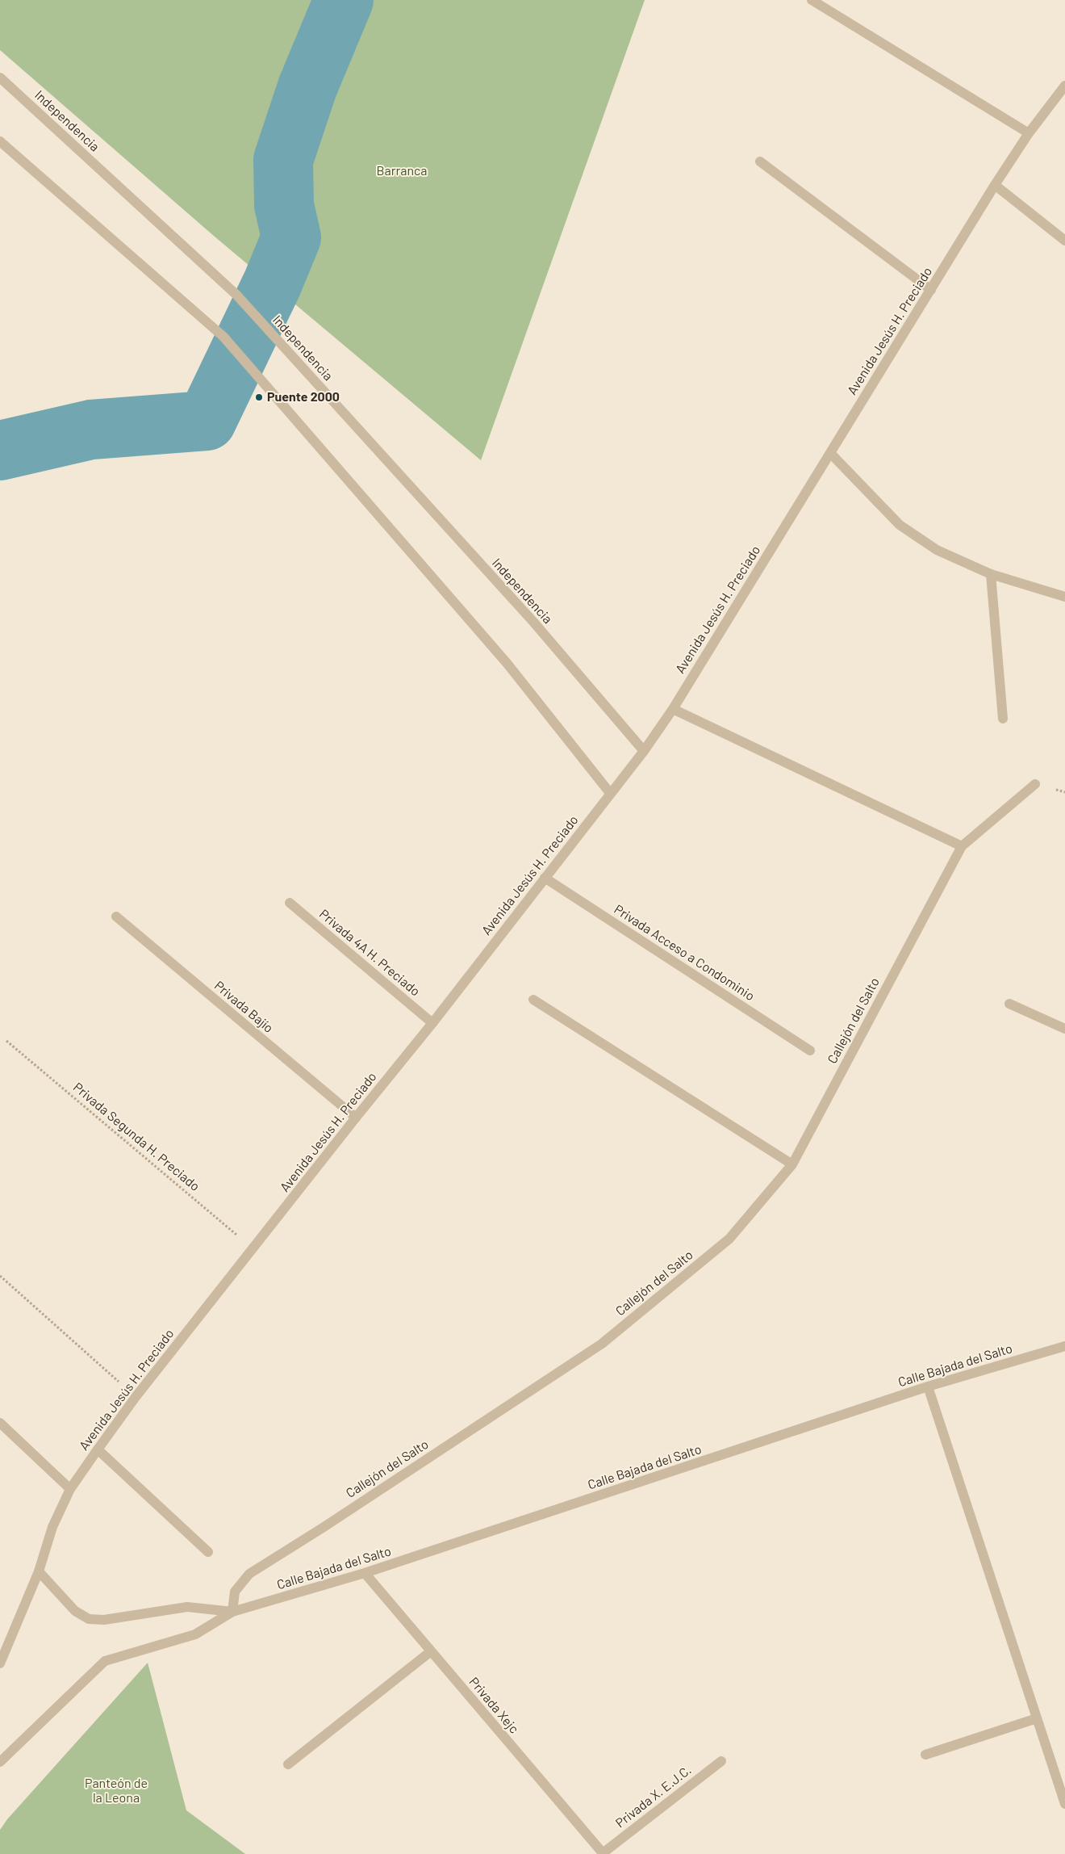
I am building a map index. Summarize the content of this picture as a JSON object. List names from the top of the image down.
{
  "streets": {
    "street": [
      "Independencia",
      "Avenida Jesús H. Preciado",
      "Privada 4A H. Preciado",
      "Privada Acceso a Condominio",
      "Privada Bajío",
      "Callejón del Salto",
      "Calle Bajada del Salto",
      "Privada Xejc",
      "Privada X. E.J.C."
    ],
    "path": ["Privada Segunda H. Preciado"]
  },
  "crossings": [
    ["Independencia", "Avenida Jesús H. Preciado"],
    ["Avenida Jesús H. Preciado", "Privada 4A H. Preciado"],
    ["Avenida Jesús H. Preciado", "Privada Acceso a Condominio"],
    ["Avenida Jesús H. Preciado", "Privada Bajío"],
    ["Avenida Jesús H. Preciado", "Privada Segunda H. Preciado"],
    ["Avenida Jesús H. Preciado", "Calle Bajada del Salto"],
    ["Callejón del Salto", "Calle Bajada del Salto"],
    ["Calle Bajada del Salto", "Privada Xejc"],
    ["Privada Xejc", "Privada X. E.J.C."]
  ],
  "parks": ["Barranca", "Panteón de la Leona"],
  "places": ["Puente 2000"]
}
